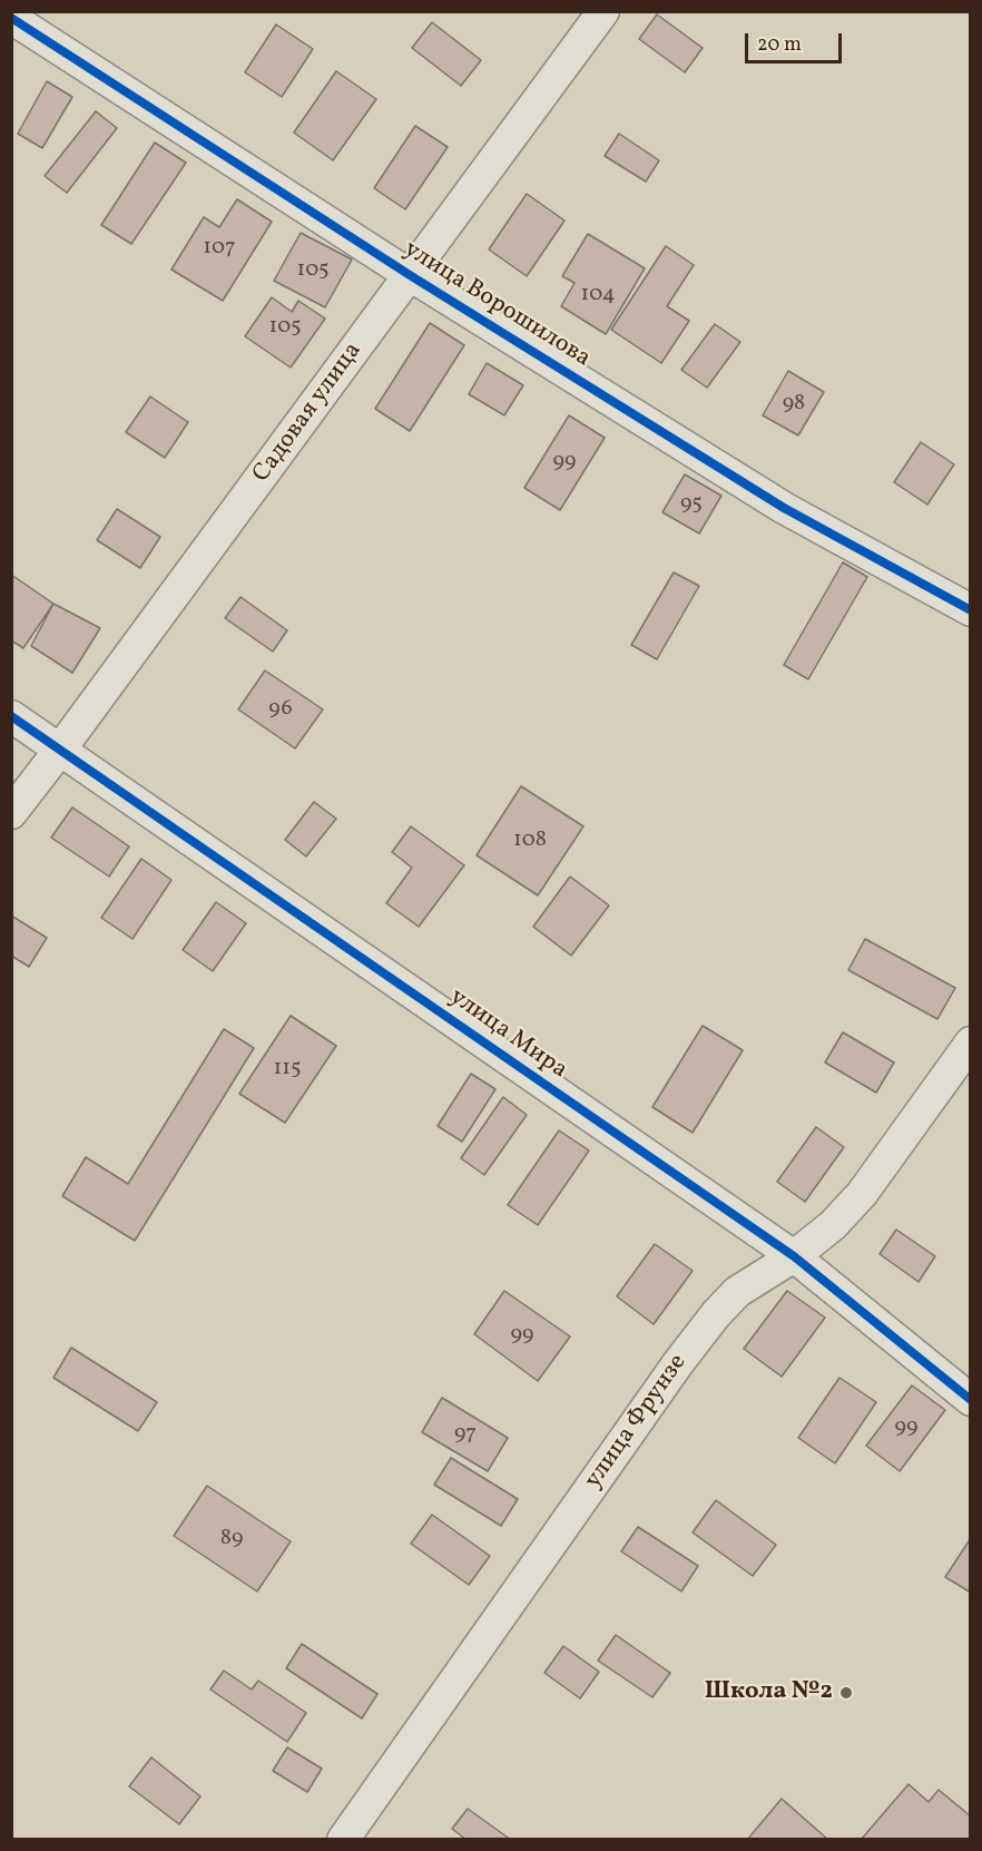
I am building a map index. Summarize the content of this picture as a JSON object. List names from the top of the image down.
{
  "streets": {
    "street": [
      "улица Ворошилова",
      "Садовая улица",
      "улица Мира",
      "улица Фрунзе"
    ]
  },
  "crossings": [
    ["улица Ворошилова", "Садовая улица"],
    ["Садовая улица", "улица Мира"],
    ["улица Мира", "улица Фрунзе"]
  ],
  "places": ["Школа №2"],
  "house_numbers": [
    "107",
    "105",
    "104",
    "105",
    "98",
    "99",
    "95",
    "96",
    "108",
    "115",
    "99",
    "99",
    "97",
    "89"
  ],
  "scale_bar": "20 m"
}
